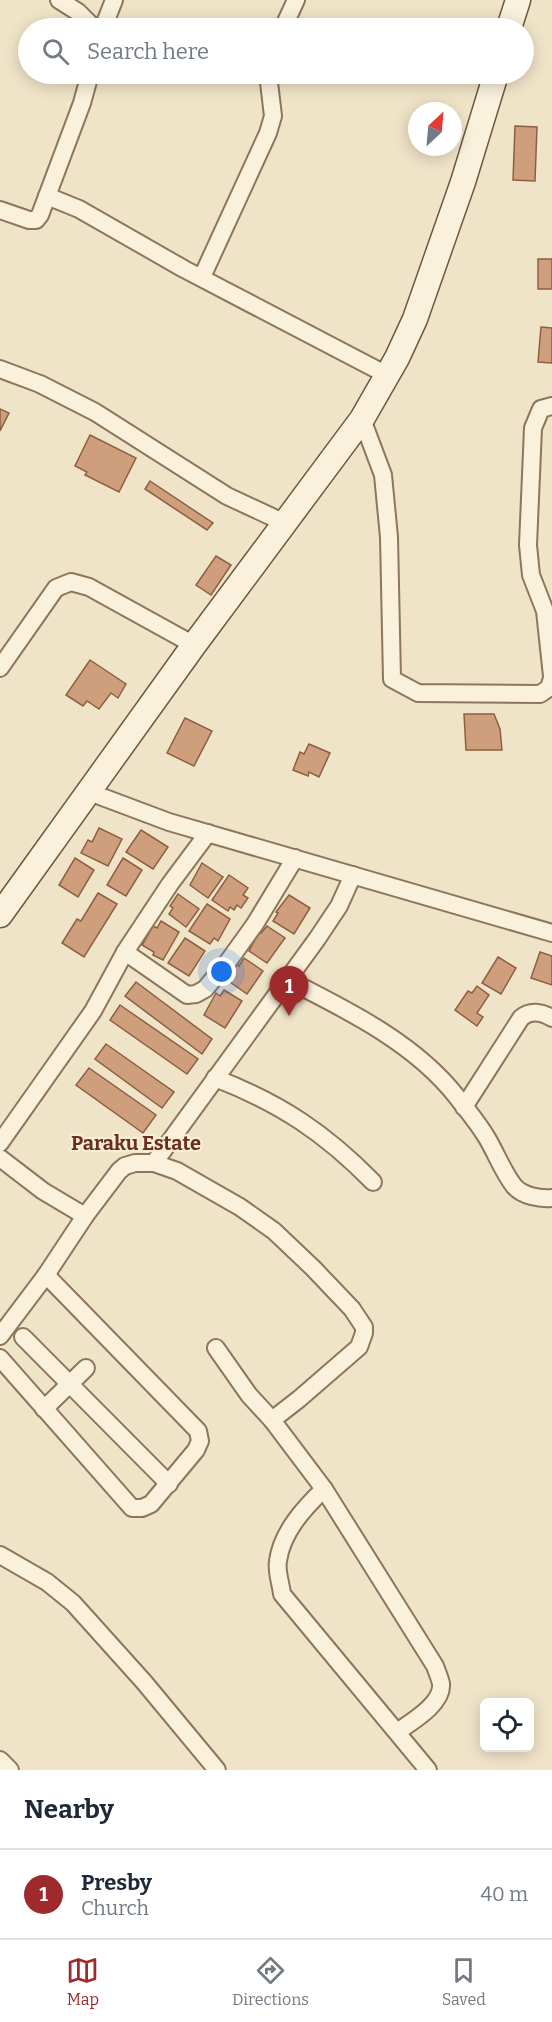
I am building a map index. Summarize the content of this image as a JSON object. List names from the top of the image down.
{
  "districts": ["Paraku Estate"],
  "north": "top right",
  "page": {
    "search": "Search here",
    "pins": "1",
    "heading": "Nearby",
    "list": [
      {
        "mark": "1",
        "name": "Presby",
        "note": "Church",
        "value": "40 m"
      }
    ],
    "nav": ["Map", "Directions", "Saved"]
  }
}
